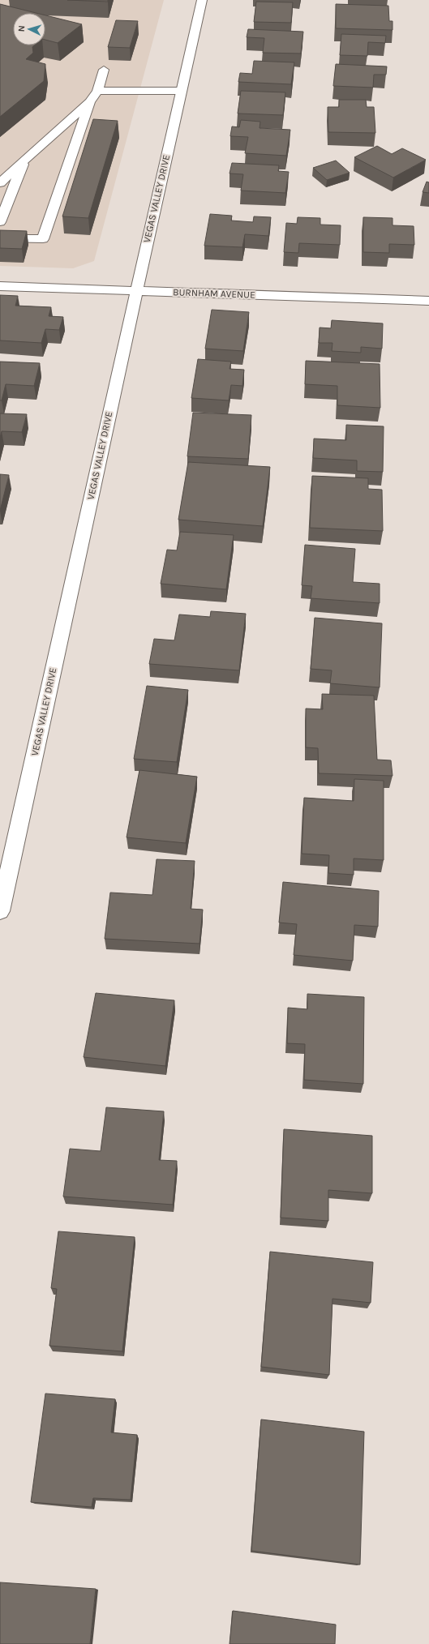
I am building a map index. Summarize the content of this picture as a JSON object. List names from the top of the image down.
{
  "streets": {
    "street": ["VEGAS VALLEY DRIVE", "BURNHAM AVENUE"]
  },
  "crossings": [
    ["VEGAS VALLEY DRIVE", "BURNHAM AVENUE"]
  ],
  "north": "left"
}
